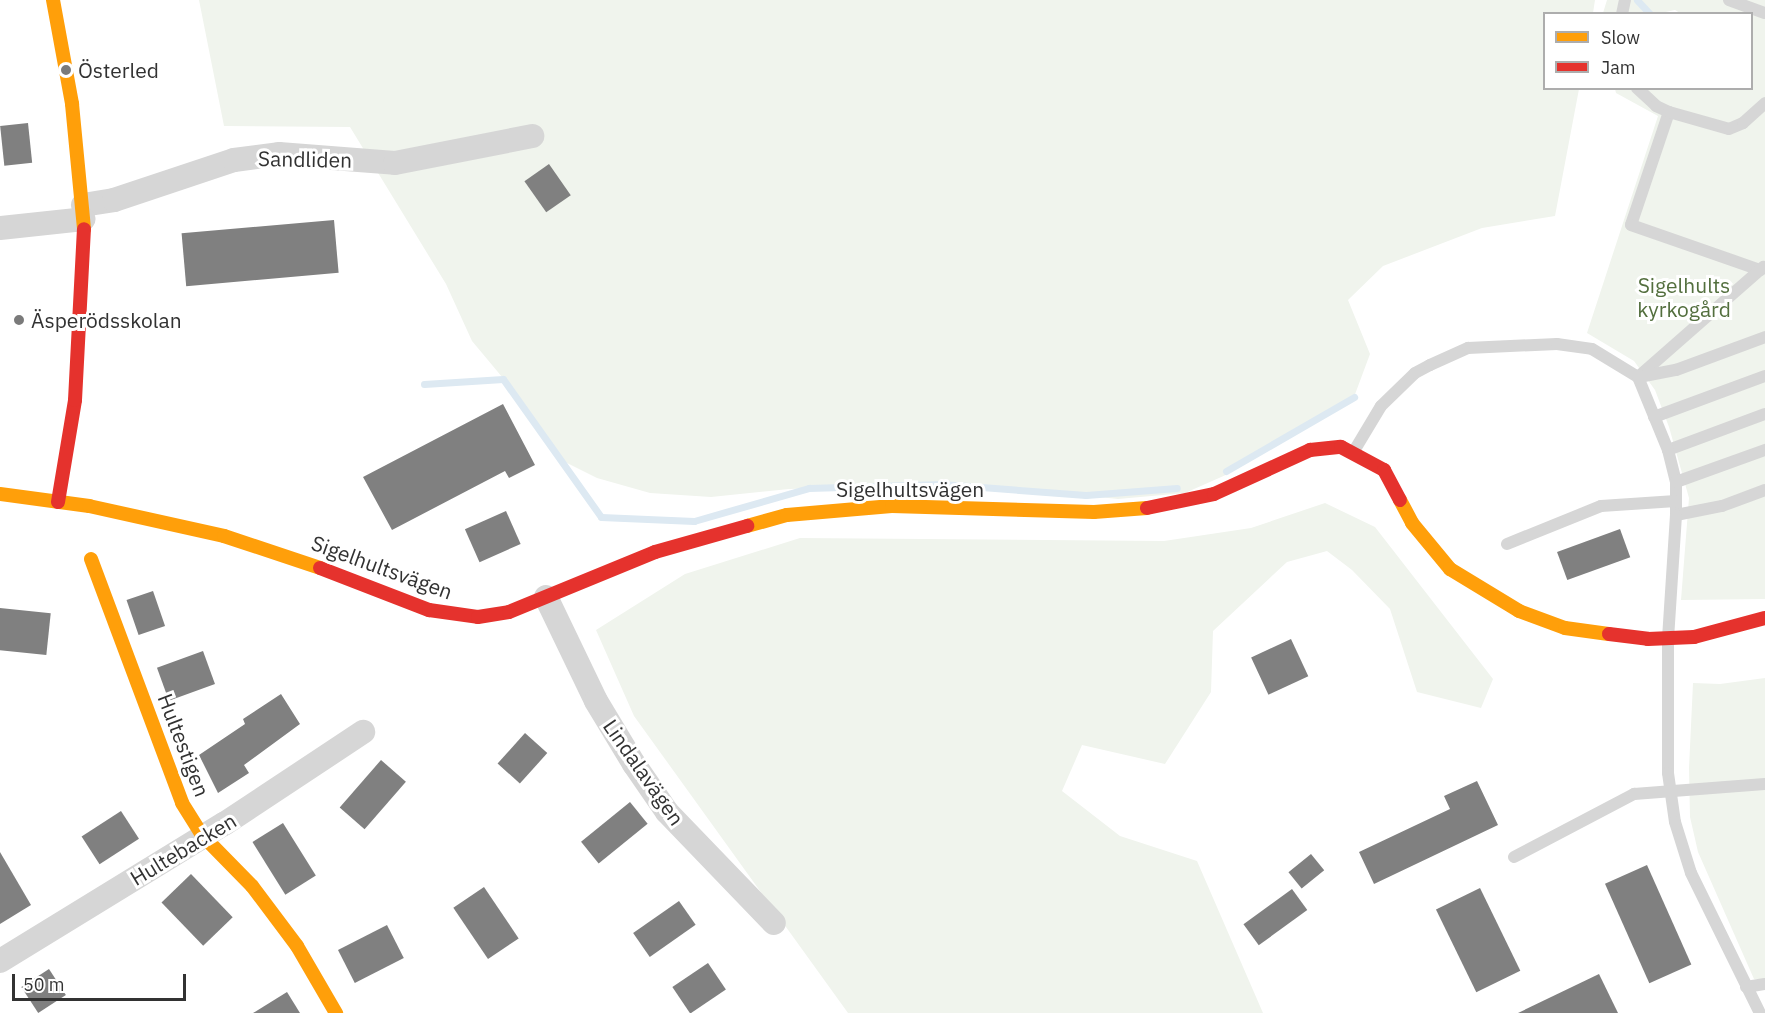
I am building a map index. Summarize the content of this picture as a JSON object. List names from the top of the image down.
{
  "streets": {
    "street": [
      "Sandliden",
      "Sigelhultsvägen",
      "Hultestigen",
      "Lindalavägen",
      "Hultebacken"
    ]
  },
  "crossings": [
    ["Sigelhultsvägen", "Lindalavägen"],
    ["Hultestigen", "Hultebacken"]
  ],
  "parks": ["Sigelhults kyrkogård"],
  "places": ["Österled", "Äsperödsskolan"],
  "legend": ["Slow", "Jam"],
  "scale_bar": "50 m"
}
